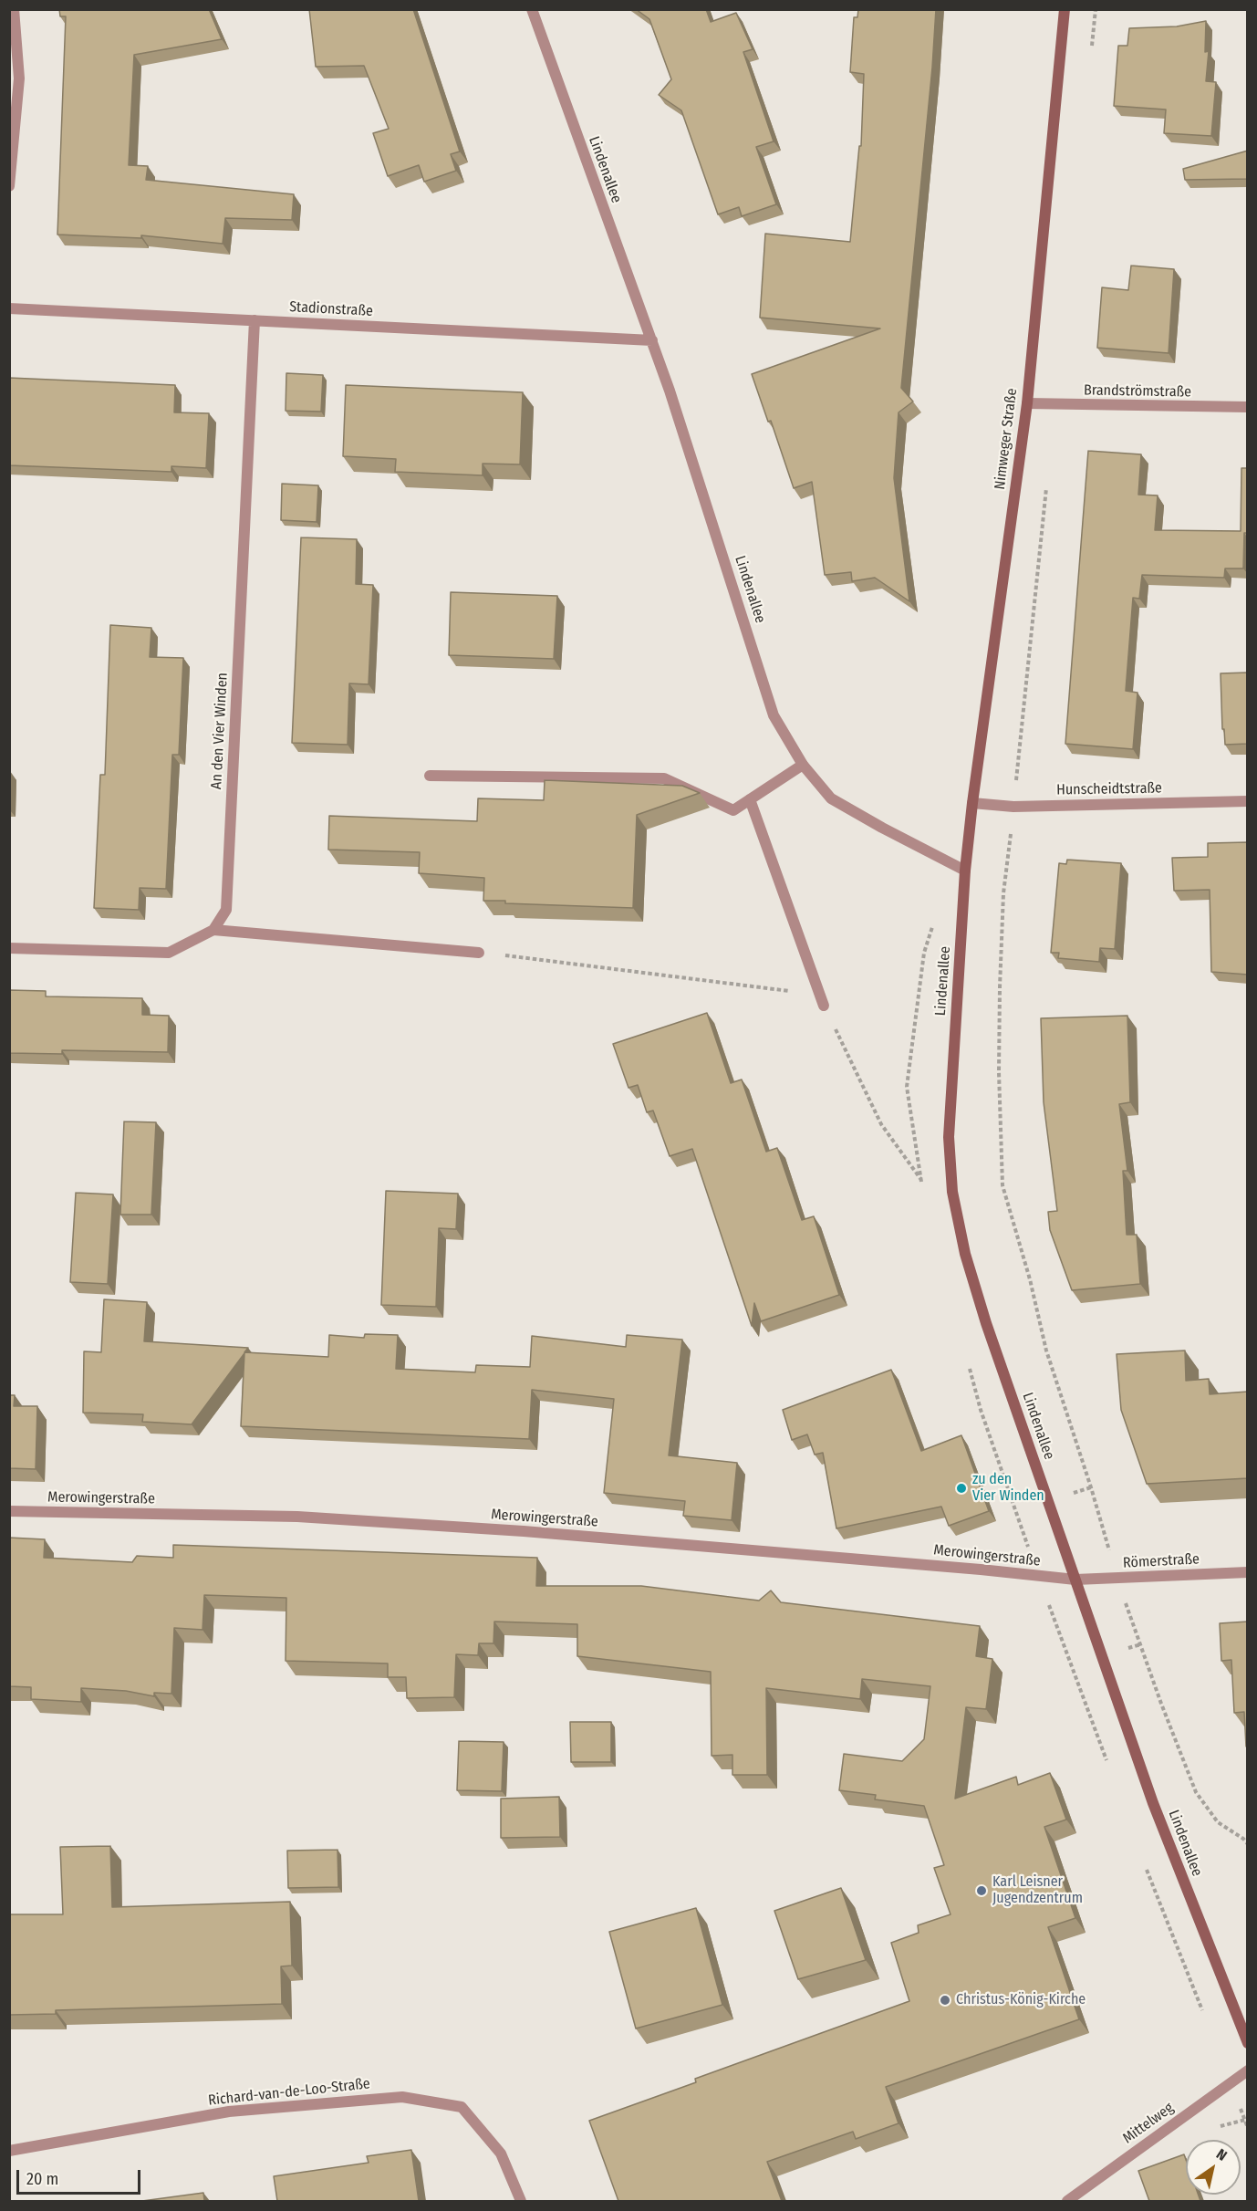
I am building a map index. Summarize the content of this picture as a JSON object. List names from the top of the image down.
{
  "streets": {
    "main road": ["Lindenallee", "Nimweger Straße"],
    "street": [
      "Stadionstraße",
      "Brandströmstraße",
      "An den Vier Winden",
      "Hunscheidtstraße",
      "Merowingerstraße",
      "Römerstraße",
      "Richard-van-de-Loo-Straße",
      "Mittelweg"
    ]
  },
  "crossings": [
    ["Lindenallee", "Stadionstraße"],
    ["Lindenallee", "Nimweger Straße"],
    ["Lindenallee", "Merowingerstraße"],
    ["Lindenallee", "Römerstraße"],
    ["Stadionstraße", "An den Vier Winden"],
    ["Brandströmstraße", "Nimweger Straße"],
    ["Nimweger Straße", "Hunscheidtstraße"],
    ["Merowingerstraße", "Römerstraße"]
  ],
  "places": ["zu den Vier Winden", "Karl Leisner Jugendzentrum", "Christus-König-Kirche"],
  "scale_bar": "20 m",
  "north": "top right"
}
